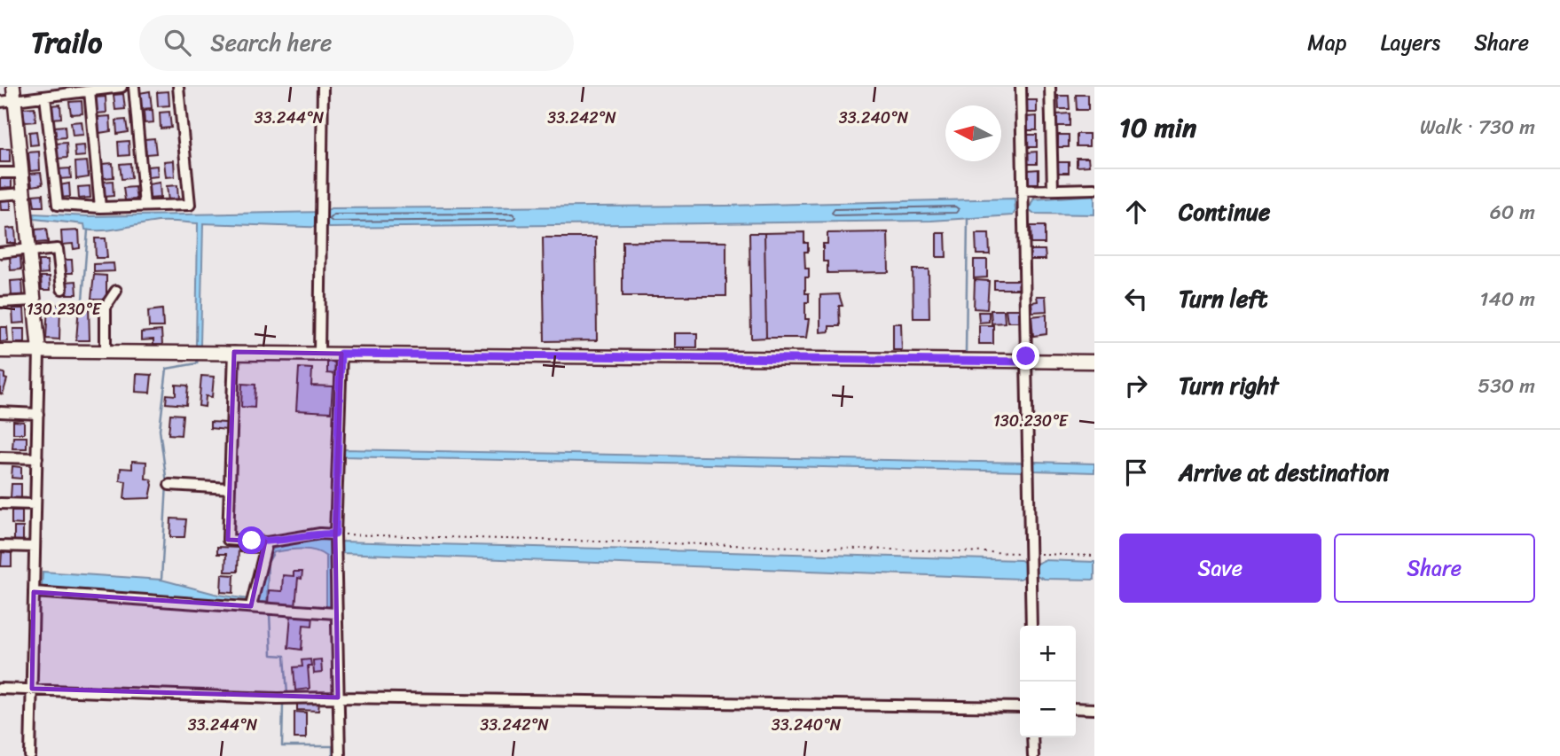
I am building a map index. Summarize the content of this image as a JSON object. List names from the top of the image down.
{
  "north": "left",
  "page": {
    "header": "Trailo",
    "search": "Search here",
    "nav": ["Map", "Layers", "Share"],
    "heading": ["10 min", "Walk · 730 m"],
    "list": [
      ["Continue", "60 m"],
      ["Turn left", "140 m"],
      ["Turn right", "530 m"],
      "Arrive at destination"
    ],
    "buttons": ["Save", "Share"],
    "map_buttons": ["+", "−"]
  },
  "coordinates": [
    "33.244°N",
    "33.242°N",
    "33.240°N",
    "130.230°E"
  ]
}
